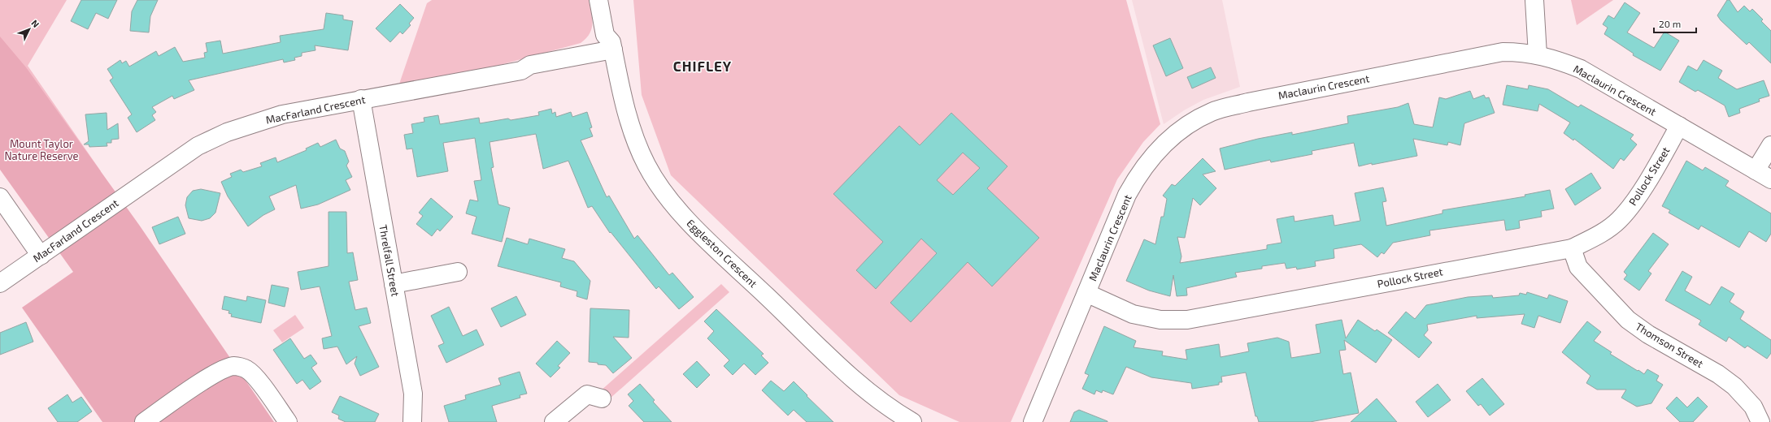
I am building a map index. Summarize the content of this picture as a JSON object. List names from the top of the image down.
{
  "streets": {
    "street": [
      "Maclaurin Crescent",
      "MacFarland Crescent",
      "Pollock Street",
      "Eggleston Crescent",
      "Threlfall Street",
      "Thomson Street"
    ]
  },
  "crossings": [
    ["Maclaurin Crescent", "Pollock Street"],
    ["MacFarland Crescent", "Eggleston Crescent"],
    ["MacFarland Crescent", "Threlfall Street"],
    ["Pollock Street", "Thomson Street"]
  ],
  "districts": ["CHIFLEY"],
  "parks": ["Mount Taylor Nature Reserve"],
  "scale_bar": "20 m",
  "north": "top right"
}
